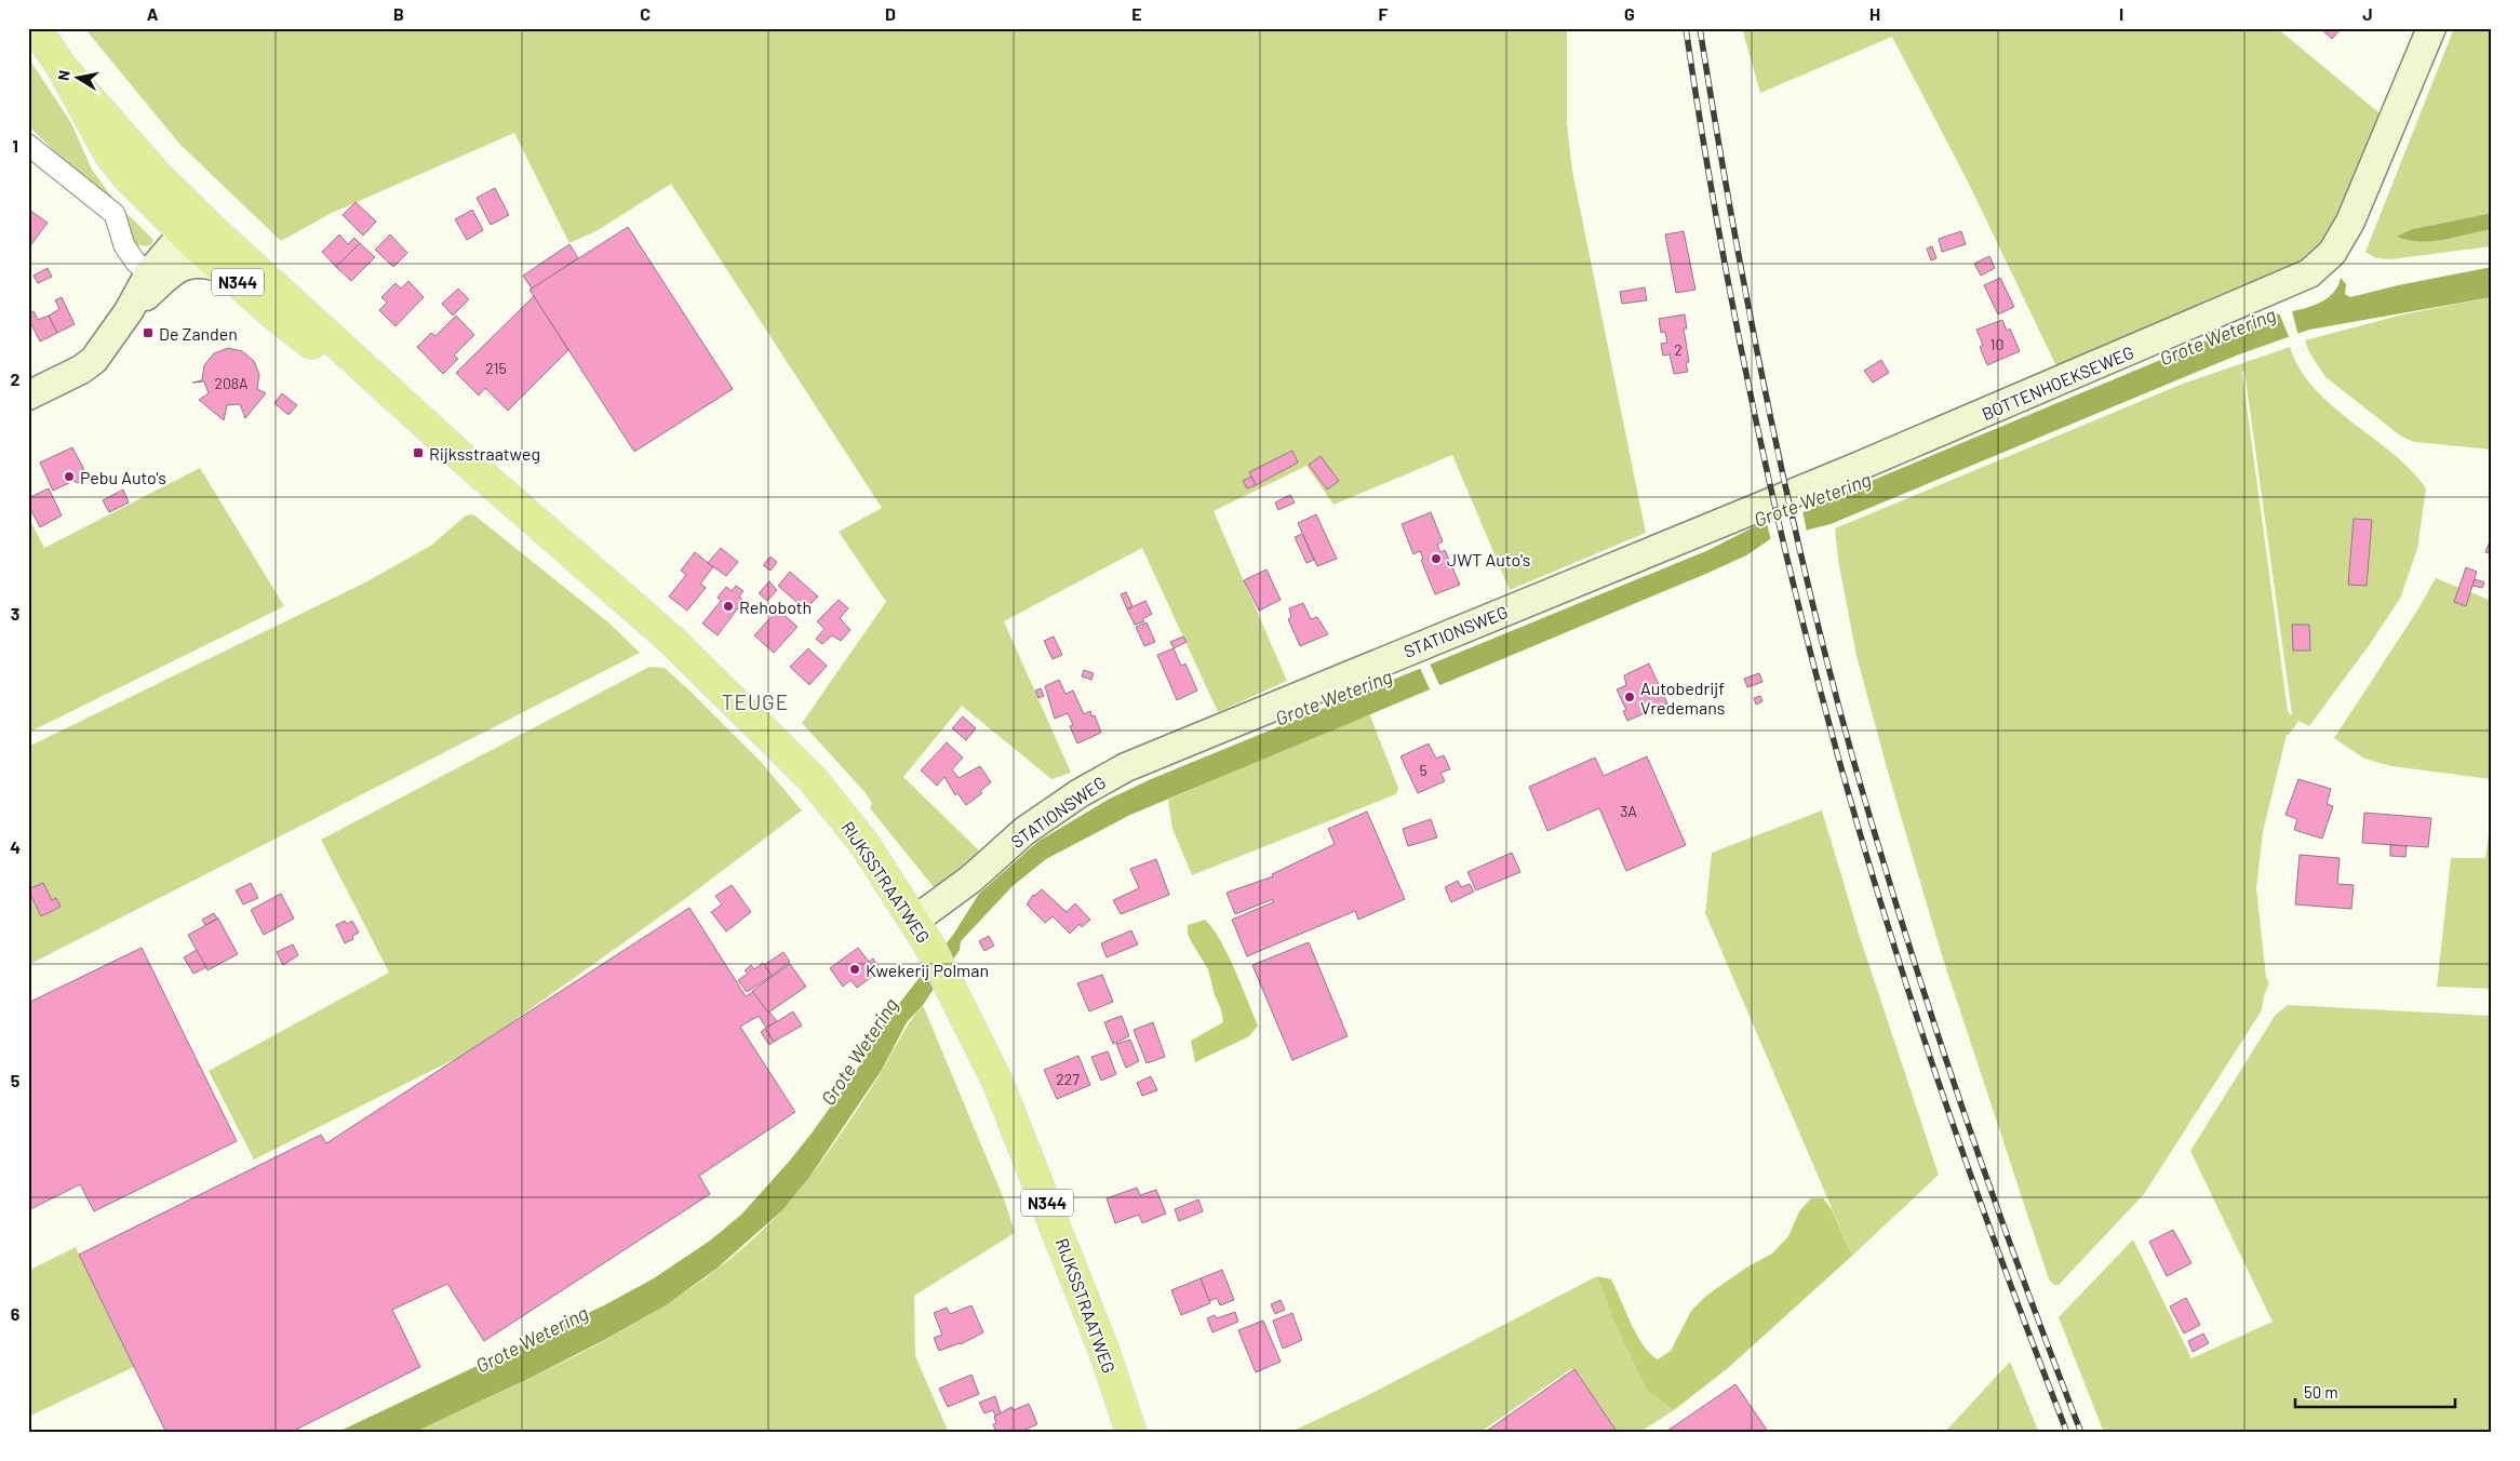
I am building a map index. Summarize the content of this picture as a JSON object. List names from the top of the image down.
{
  "streets": {
    "main road": ["N344", "RIJKSSTRAATWEG"],
    "street": ["BOTTENHOEKSEWEG", "STATIONSWEG"]
  },
  "crossings": [
    ["BOTTENHOEKSEWEG", "STATIONSWEG"],
    ["STATIONSWEG", "RIJKSSTRAATWEG"]
  ],
  "districts": ["TEUGE"],
  "water": ["Grote Wetering"],
  "places": {
    "transit": ["De Zanden", "Rijksstraatweg"],
    "other": [
      "Pebu Auto's",
      "JWT Auto's",
      "Rehoboth",
      "Autobedrijf Vredemans",
      "Kwekerij Polman"
    ]
  },
  "house_numbers": [
    "10",
    "2",
    "215",
    "208A",
    "5",
    "3A",
    "227"
  ],
  "scale_bar": "50 m",
  "north": "left",
  "grid": {
    "columns": [
      "A",
      "B",
      "C",
      "D",
      "E",
      "F",
      "G",
      "H",
      "I",
      "J"
    ],
    "rows": [
      "1",
      "2",
      "3",
      "4",
      "5",
      "6"
    ]
  }
}
